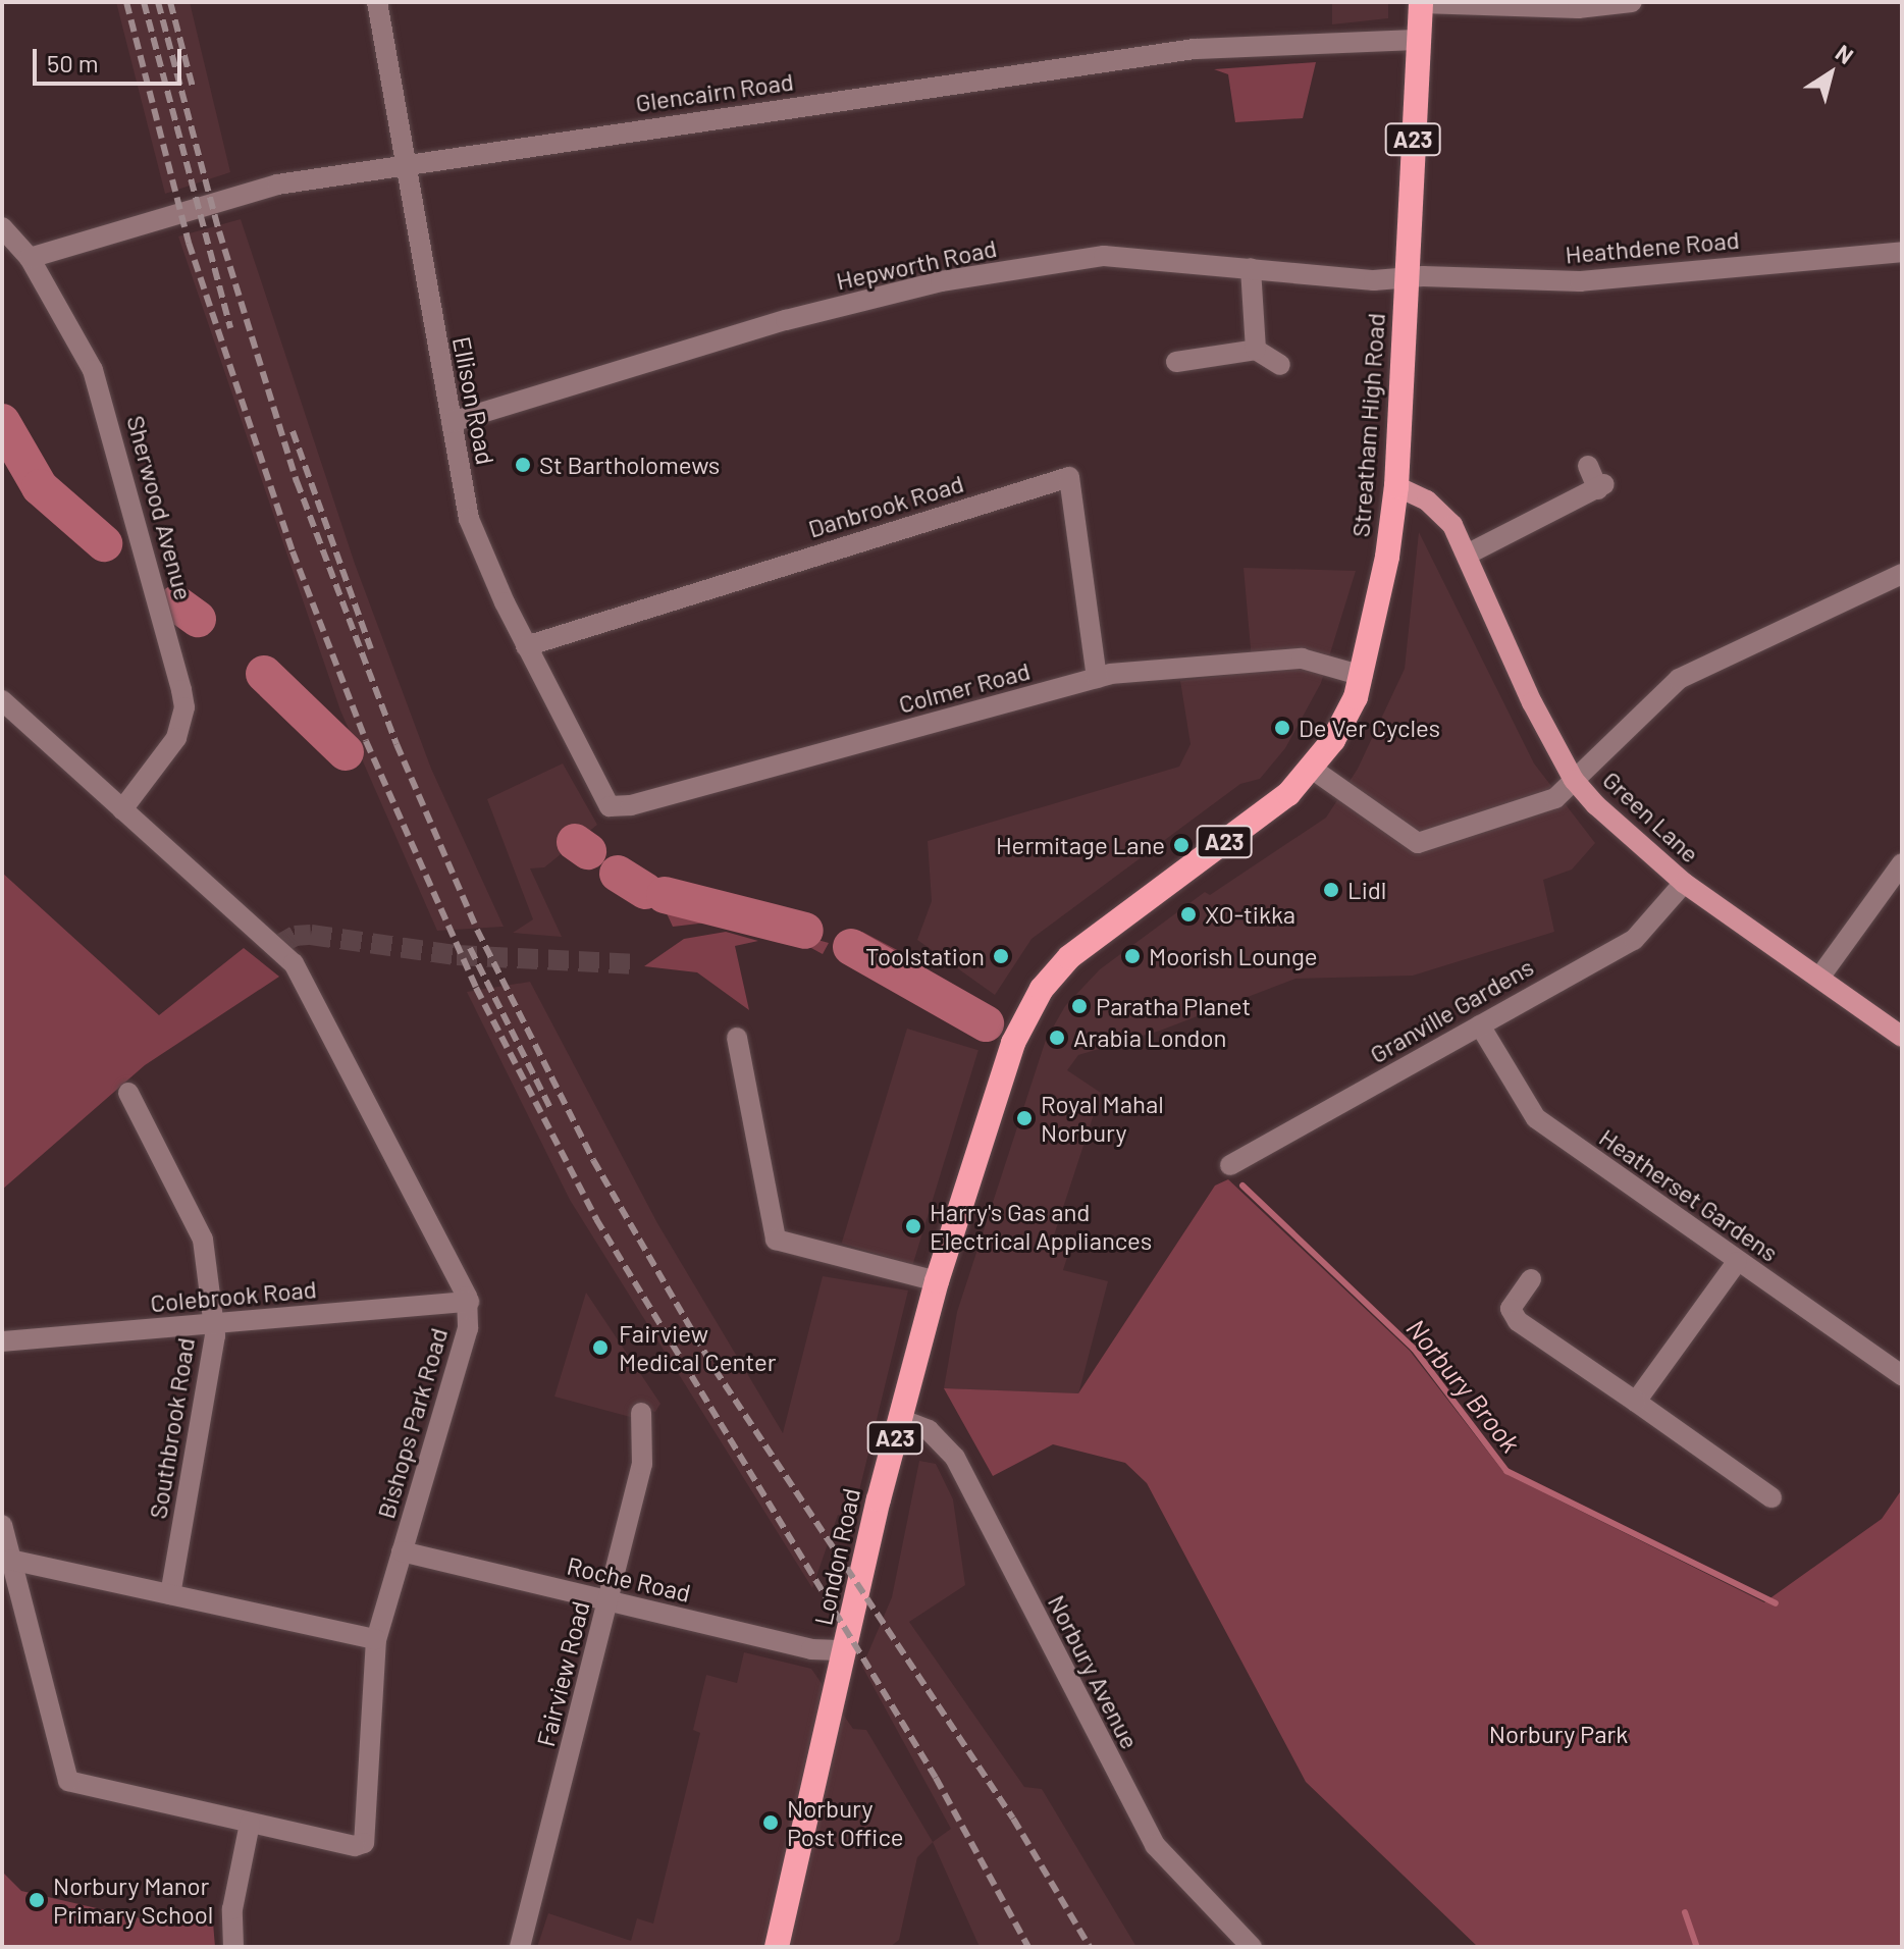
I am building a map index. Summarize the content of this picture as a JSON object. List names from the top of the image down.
{
  "streets": {
    "highway": ["A23", "Streatham High Road", "London Road"],
    "main road": ["Green Lane"],
    "street": [
      "Glencairn Road",
      "Heathdene Road",
      "Hepworth Road",
      "Ellison Road",
      "Danbrook Road",
      "Sherwood Avenue",
      "Colmer Road",
      "Granville Gardens",
      "Heatherset Gardens",
      "Colebrook Road",
      "Bishops Park Road",
      "Southbrook Road",
      "Roche Road",
      "Norbury Avenue",
      "Fairview Road"
    ]
  },
  "crossings": [
    ["Glencairn Road", "Ellison Road"],
    ["Glencairn Road", "Streatham High Road"],
    ["Glencairn Road", "Sherwood Avenue"],
    ["Heathdene Road", "Hepworth Road"],
    ["Heathdene Road", "Streatham High Road"],
    ["Hepworth Road", "Ellison Road"],
    ["Hepworth Road", "Streatham High Road"],
    ["Ellison Road", "Danbrook Road"],
    ["Ellison Road", "Colmer Road"],
    ["Streatham High Road", "Colmer Road"],
    ["Streatham High Road", "Green Lane"],
    ["Streatham High Road", "London Road"],
    ["Danbrook Road", "Colmer Road"],
    ["Sherwood Avenue", "Bishops Park Road"],
    ["Green Lane", "Granville Gardens"],
    ["Granville Gardens", "Heatherset Gardens"],
    ["Colebrook Road", "Bishops Park Road"],
    ["Colebrook Road", "Southbrook Road"],
    ["Bishops Park Road", "Roche Road"],
    ["London Road", "Roche Road"],
    ["London Road", "Norbury Avenue"],
    ["Roche Road", "Fairview Road"]
  ],
  "water": ["Norbury Brook"],
  "parks": ["Norbury Park"],
  "places": [
    "St Bartholomews",
    "De Ver Cycles",
    "Hermitage Lane",
    "Lidl",
    "XO-tikka",
    "Toolstation",
    "Moorish Lounge",
    "Paratha Planet",
    "Arabia London",
    "Royal Mahal Norbury",
    "Harry's Gas and Electrical Appliances",
    "Fairview Medical Center",
    "Norbury Post Office",
    "Norbury Manor Primary School"
  ],
  "scale_bar": "50 m",
  "north": "top right"
}
